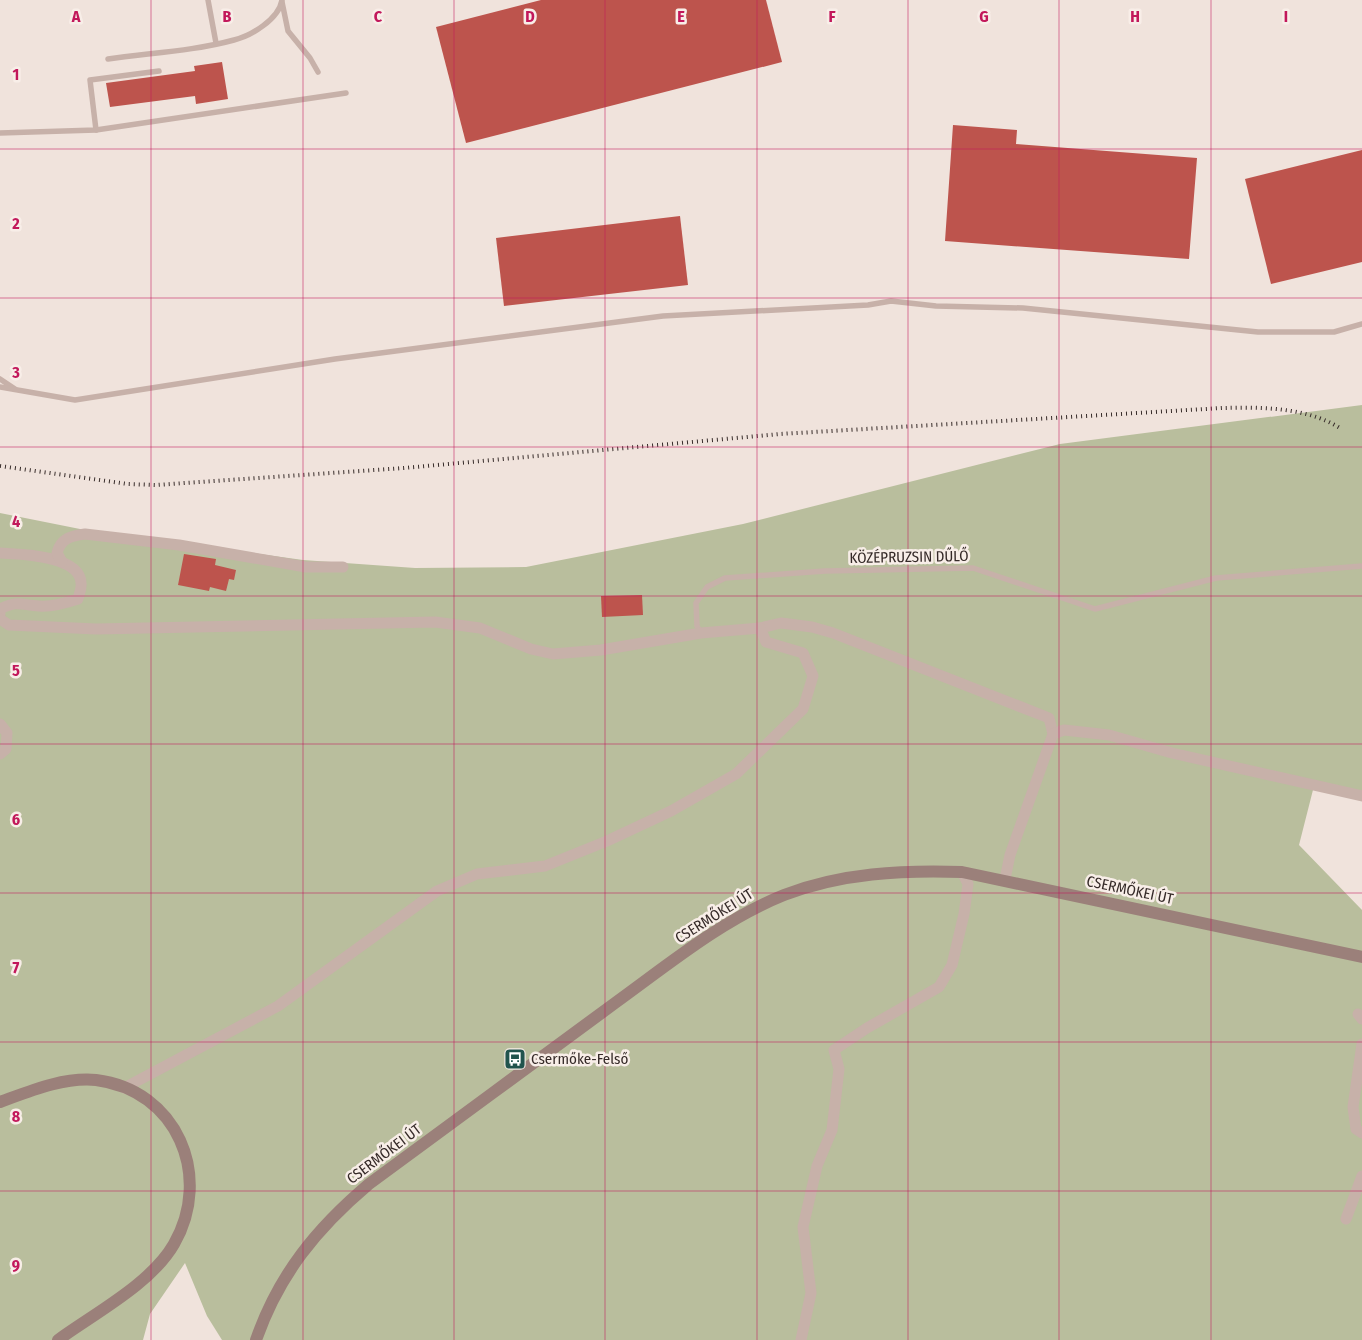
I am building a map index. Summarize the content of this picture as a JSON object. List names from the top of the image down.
{
  "streets": {
    "main road": ["CSERMŐKEI ÚT"],
    "lane": ["KÖZÉPRUZSIN DŰLŐ"]
  },
  "places": {
    "bus stop": ["Csermőke-Felső"]
  },
  "grid": {
    "columns": [
      "A",
      "B",
      "C",
      "D",
      "E",
      "F",
      "G",
      "H",
      "I"
    ],
    "rows": [
      "1",
      "2",
      "3",
      "4",
      "5",
      "6",
      "7",
      "8",
      "9"
    ]
  }
}
